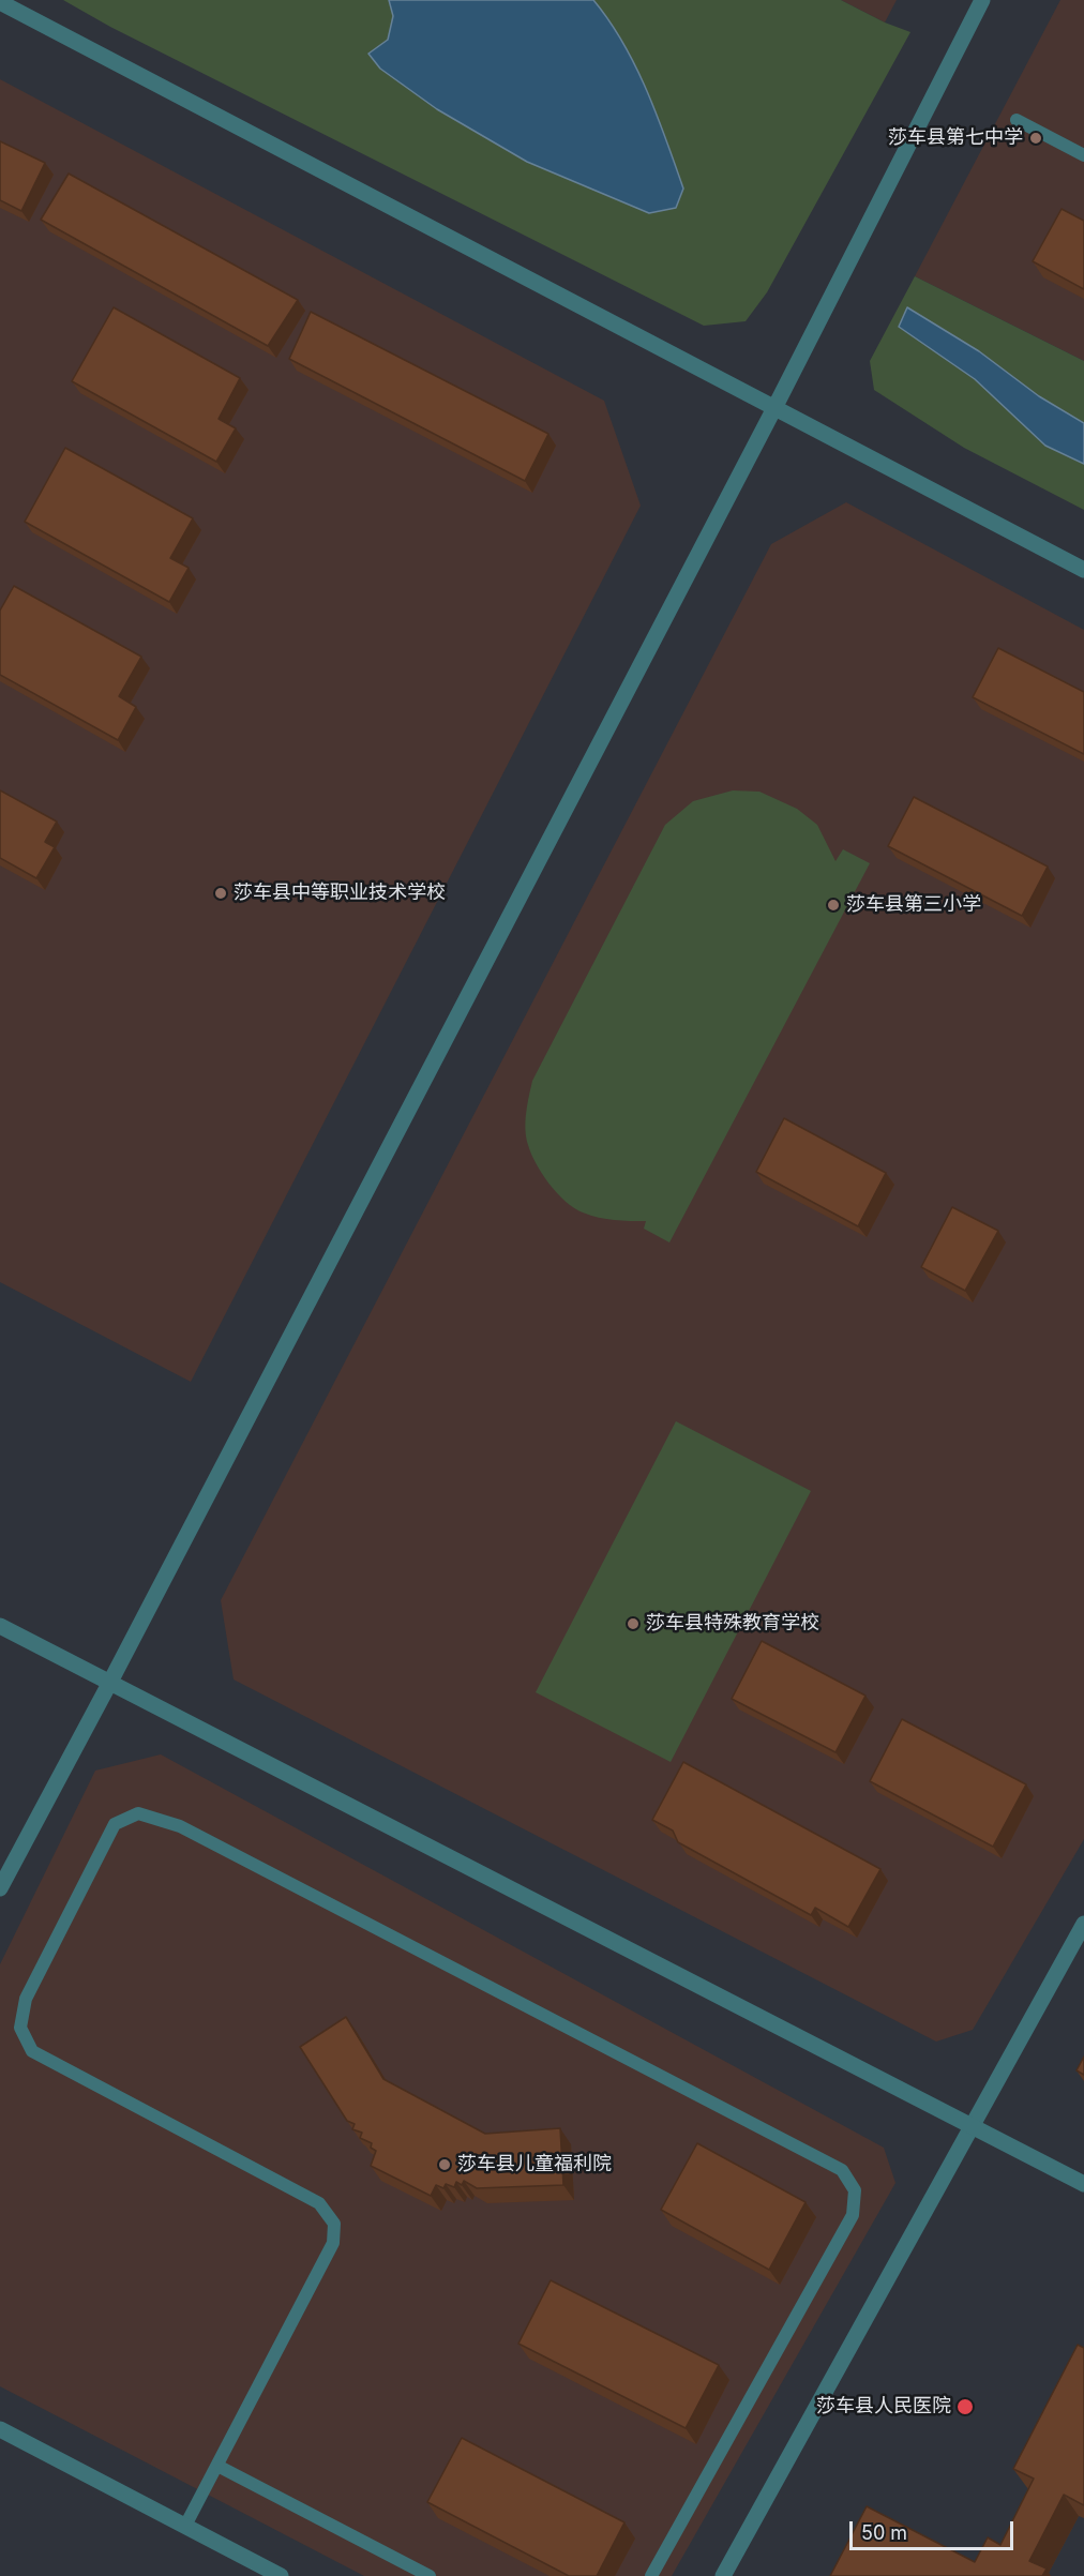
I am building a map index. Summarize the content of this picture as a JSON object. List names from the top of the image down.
{
  "places": [
    "莎车县第七中学",
    "莎车县中等职业技术学校",
    "莎车县第三小学",
    "莎车县特殊教育学校",
    "莎车县儿童福利院",
    "莎车县人民医院"
  ],
  "scale_bar": "50 m"
}
